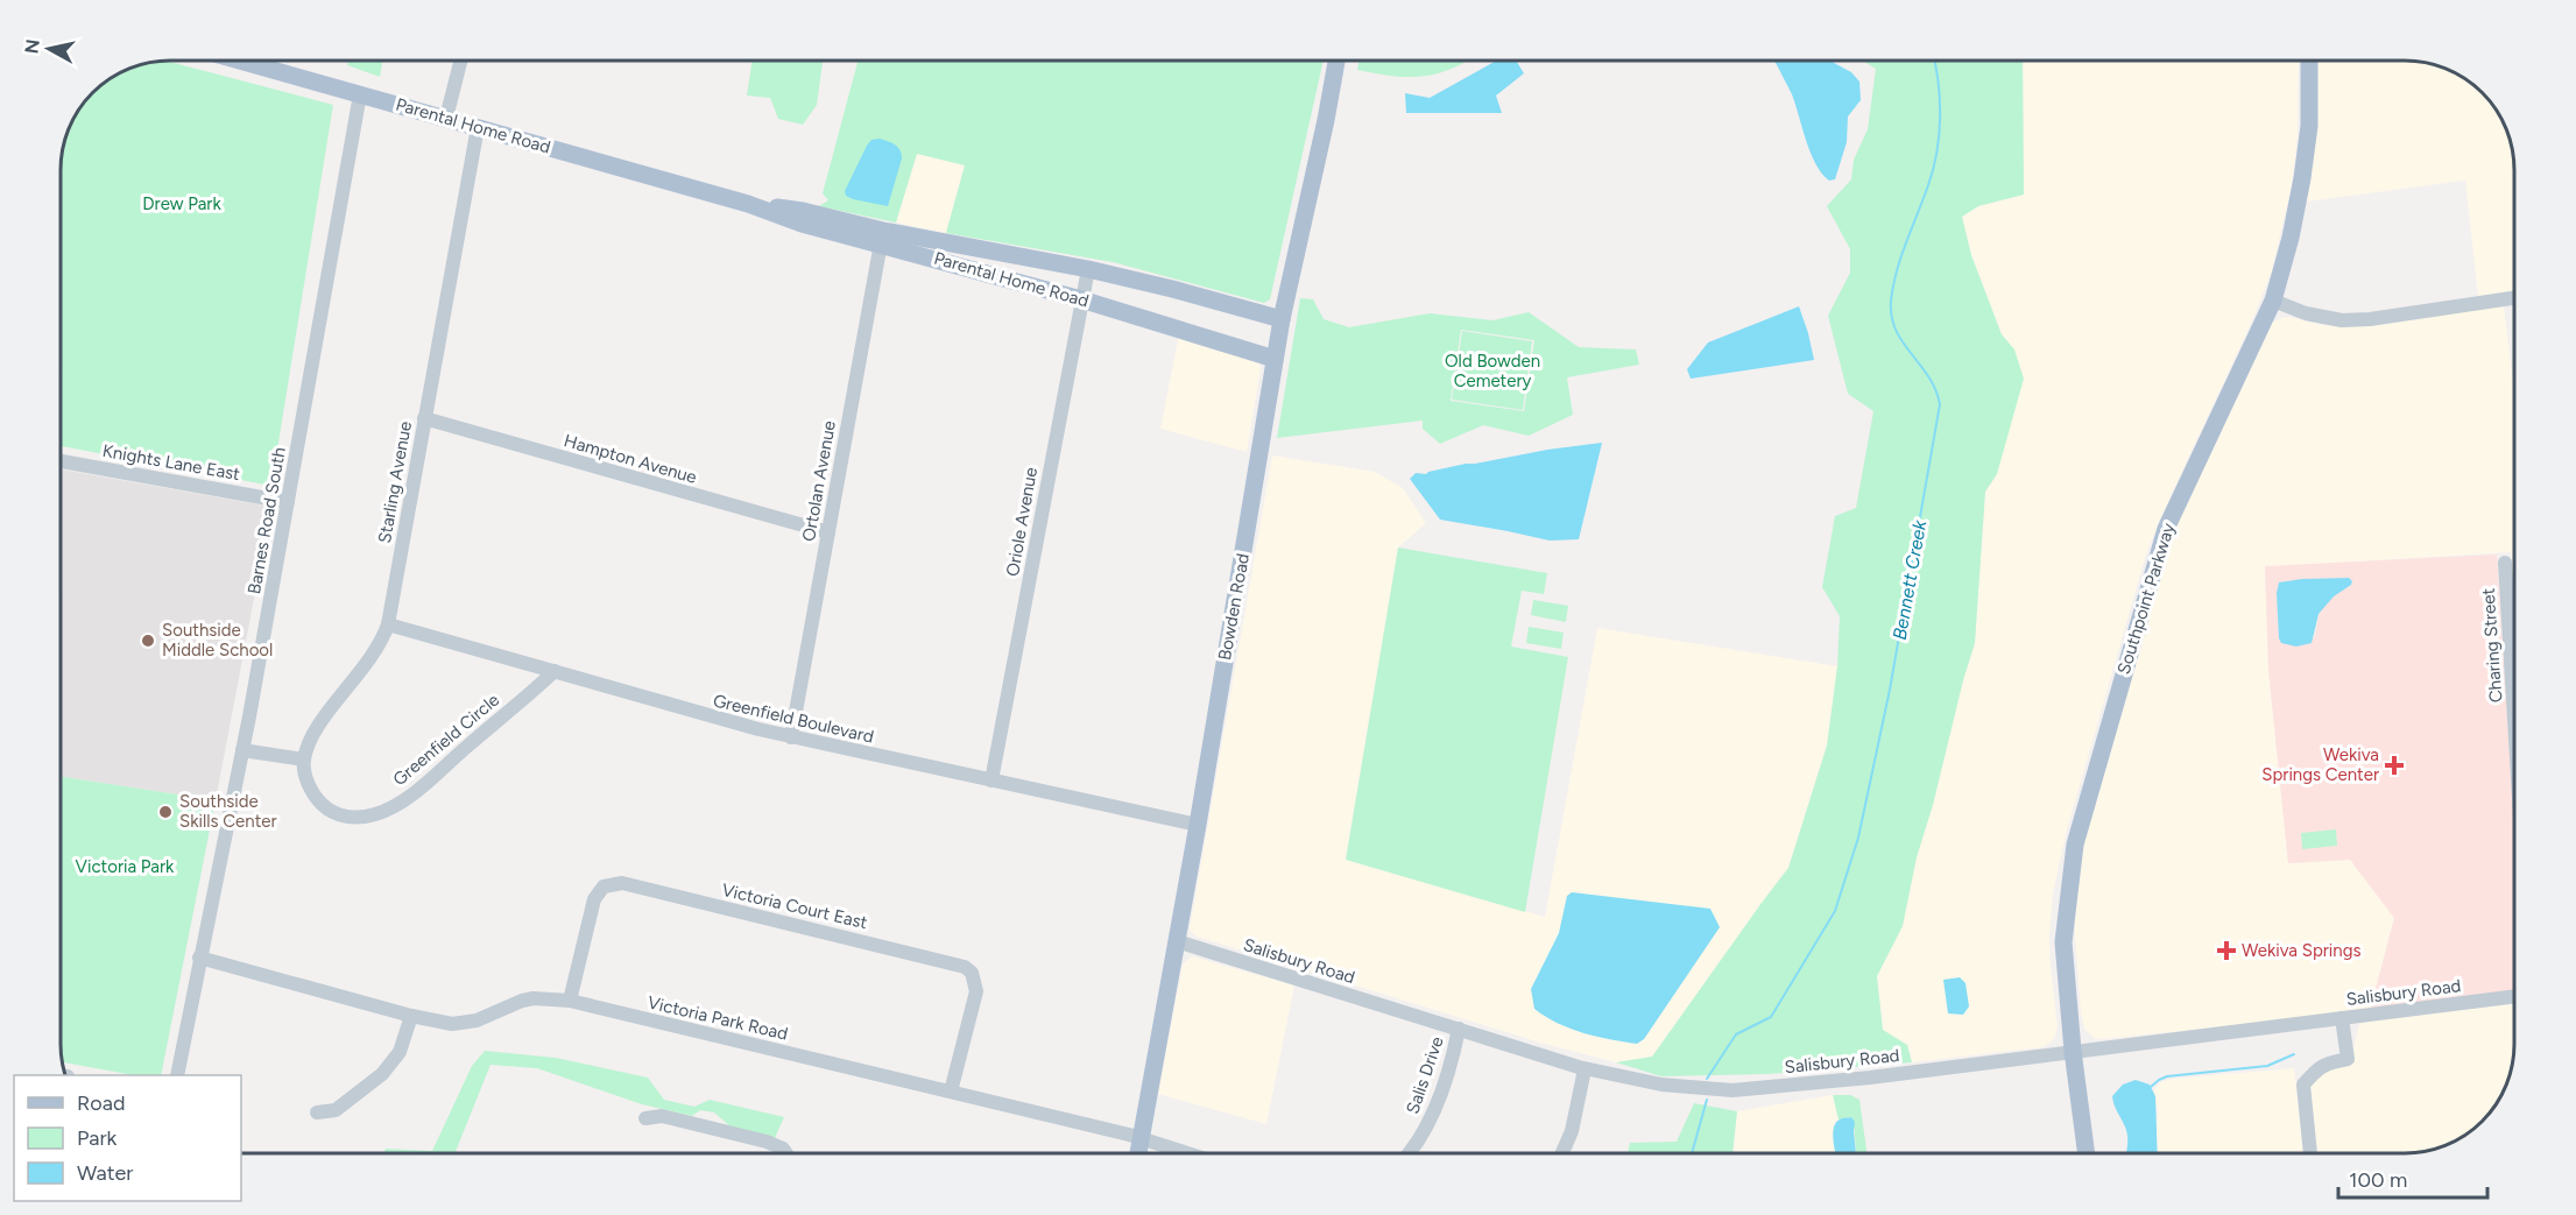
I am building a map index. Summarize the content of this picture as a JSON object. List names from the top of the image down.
{
  "streets": {
    "main road": ["Parental Home Road", "Southpoint Parkway", "Bowden Road"],
    "street": [
      "Hampton Avenue",
      "Knights Lane East",
      "Ortolan Avenue",
      "Starling Avenue",
      "Barnes Road South",
      "Oriole Avenue",
      "Charing Street",
      "Greenfield Boulevard",
      "Greenfield Circle",
      "Victoria Court East",
      "Salisbury Road",
      "Victoria Park Road",
      "Salis Drive"
    ]
  },
  "crossings": [
    ["Parental Home Road", "Ortolan Avenue"],
    ["Parental Home Road", "Starling Avenue"],
    ["Parental Home Road", "Barnes Road South"],
    ["Parental Home Road", "Oriole Avenue"],
    ["Parental Home Road", "Bowden Road"],
    ["Hampton Avenue", "Ortolan Avenue"],
    ["Hampton Avenue", "Starling Avenue"],
    ["Knights Lane East", "Barnes Road South"],
    ["Ortolan Avenue", "Greenfield Boulevard"],
    ["Starling Avenue", "Greenfield Boulevard"],
    ["Starling Avenue", "Greenfield Circle"],
    ["Barnes Road South", "Victoria Park Road"],
    ["Oriole Avenue", "Greenfield Boulevard"],
    ["Southpoint Parkway", "Salisbury Road"],
    ["Bowden Road", "Greenfield Boulevard"],
    ["Bowden Road", "Salisbury Road"],
    ["Bowden Road", "Victoria Park Road"],
    ["Greenfield Boulevard", "Greenfield Circle"],
    ["Victoria Court East", "Victoria Park Road"],
    ["Salisbury Road", "Salis Drive"]
  ],
  "water": ["Bennett Creek"],
  "parks": ["Drew Park", "Old Bowden Cemetery", "Victoria Park"],
  "places": {
    "other": ["Southside Middle School", "Southside Skills Center"],
    "health": ["Wekiva Springs Center", "Wekiva Springs"]
  },
  "legend": ["Road", "Park", "Water"],
  "scale_bar": "100 m",
  "north": "left"
}
